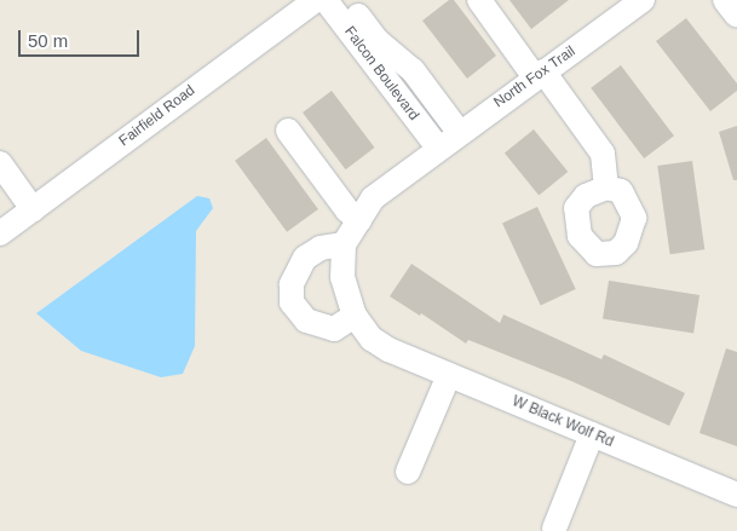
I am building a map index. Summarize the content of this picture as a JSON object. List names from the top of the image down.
{
  "streets": {
    "street": [
      "Falcon Boulevard",
      "North Fox Trail",
      "Fairfield Road",
      "W Black Wolf Rd"
    ]
  },
  "crossings": [
    ["Falcon Boulevard", "North Fox Trail"]
  ],
  "scale_bar": "50 m"
}
